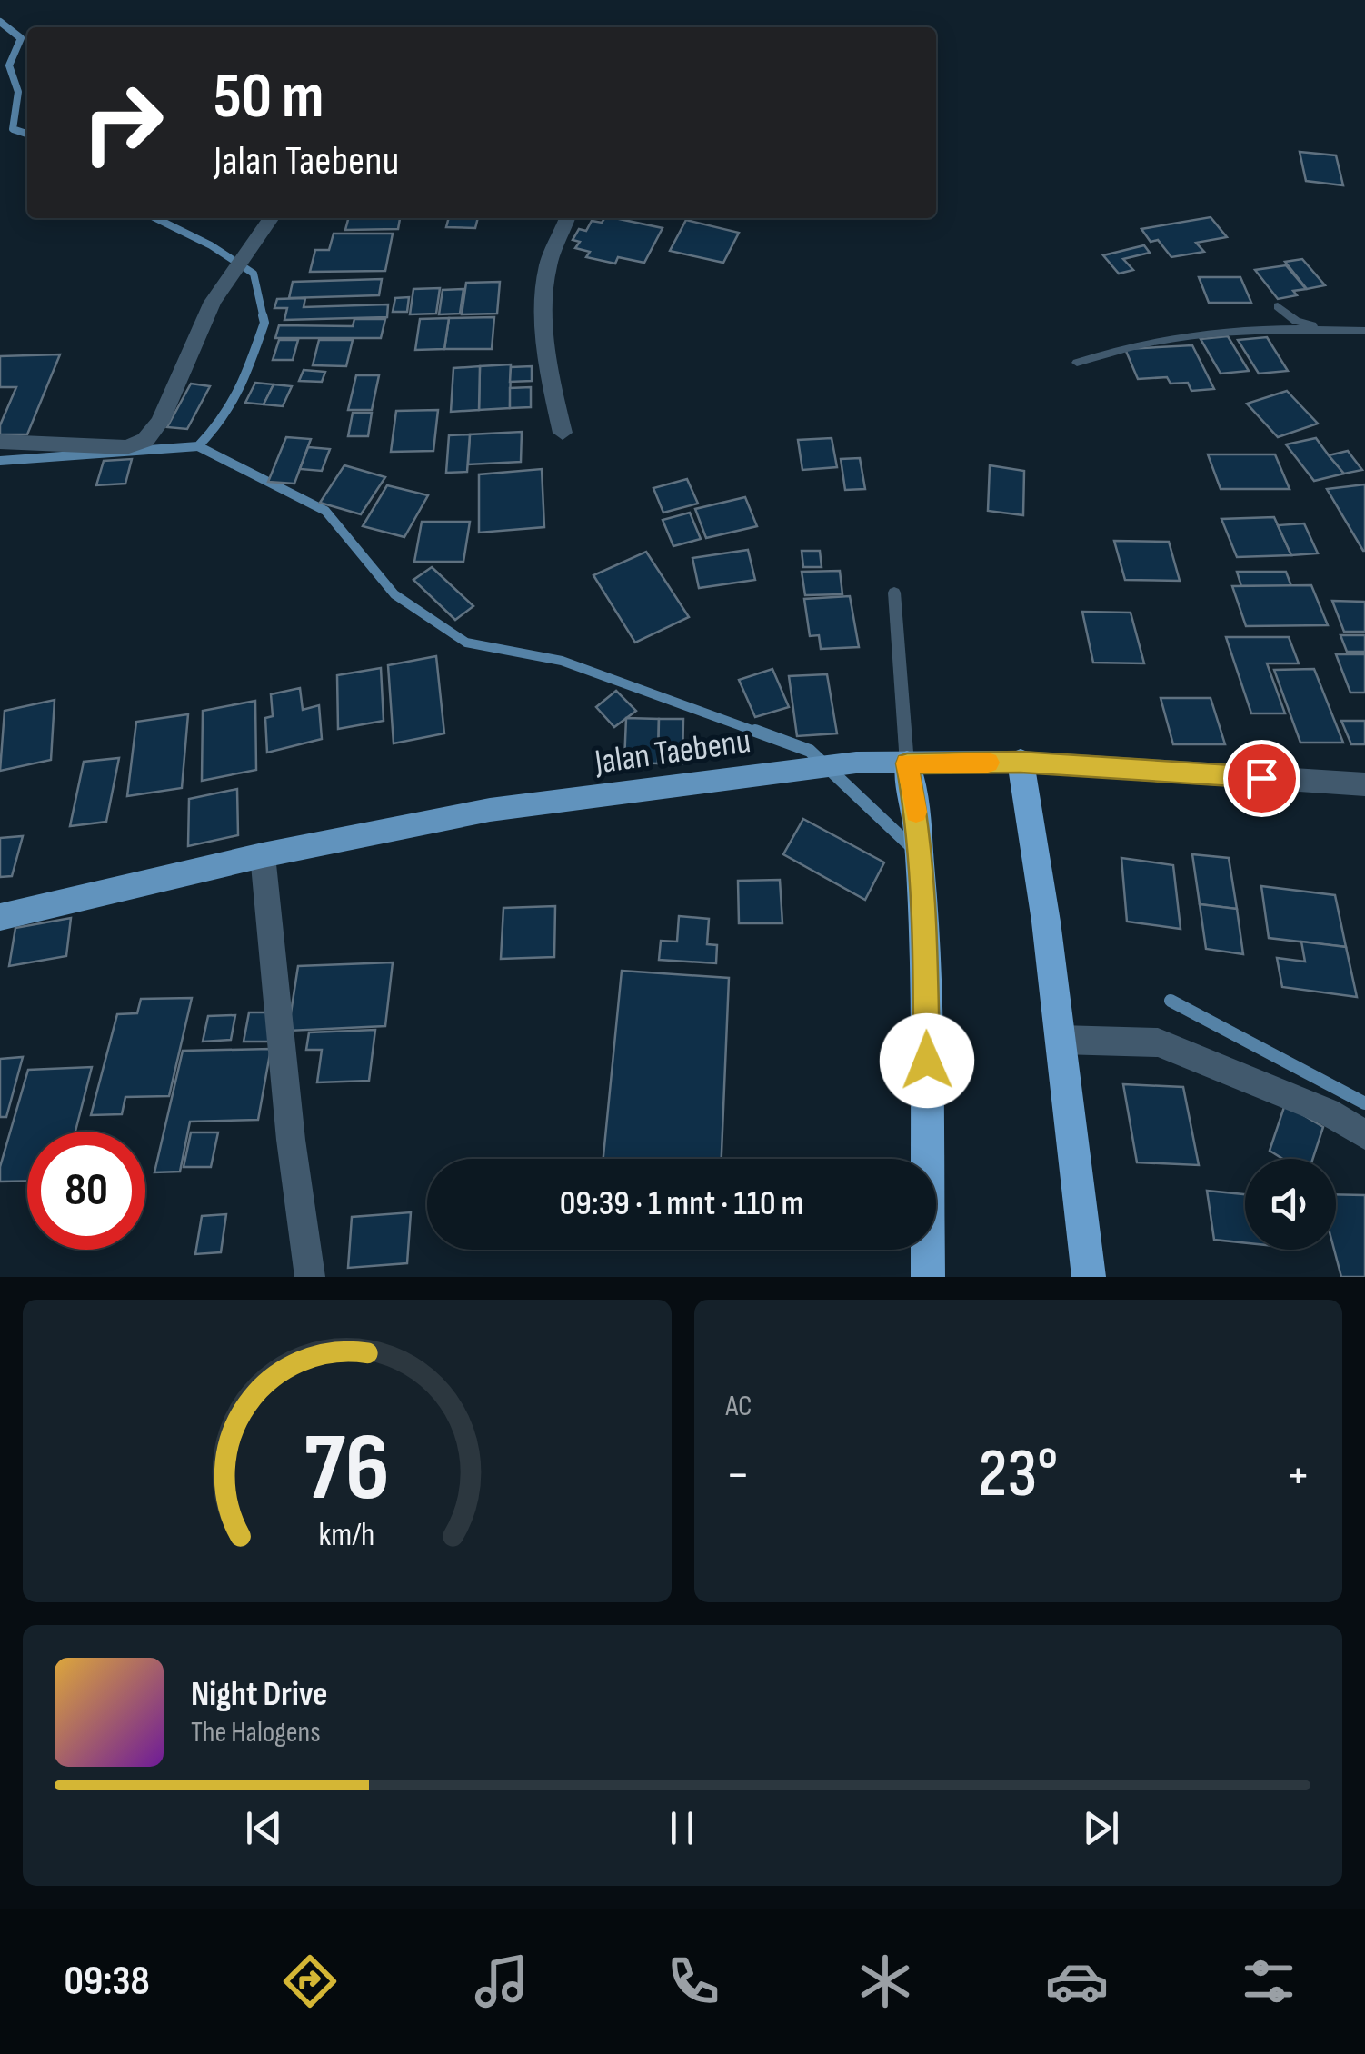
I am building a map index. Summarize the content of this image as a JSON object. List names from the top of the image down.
{
  "streets": {
    "main road": ["Jalan Taebenu"]
  },
  "page": {
    "turn": ["50 m", "Jalan Taebenu"],
    "limit": "80",
    "trip": "09:39 · 1 mnt · 110 m",
    "tile": "AC",
    "heat": ["−", "23°", "+"],
    "song": ["Night Drive", "The Halogens"],
    "tabs": "09:38",
    "gauge": ["76", "km/h"]
  }
}
